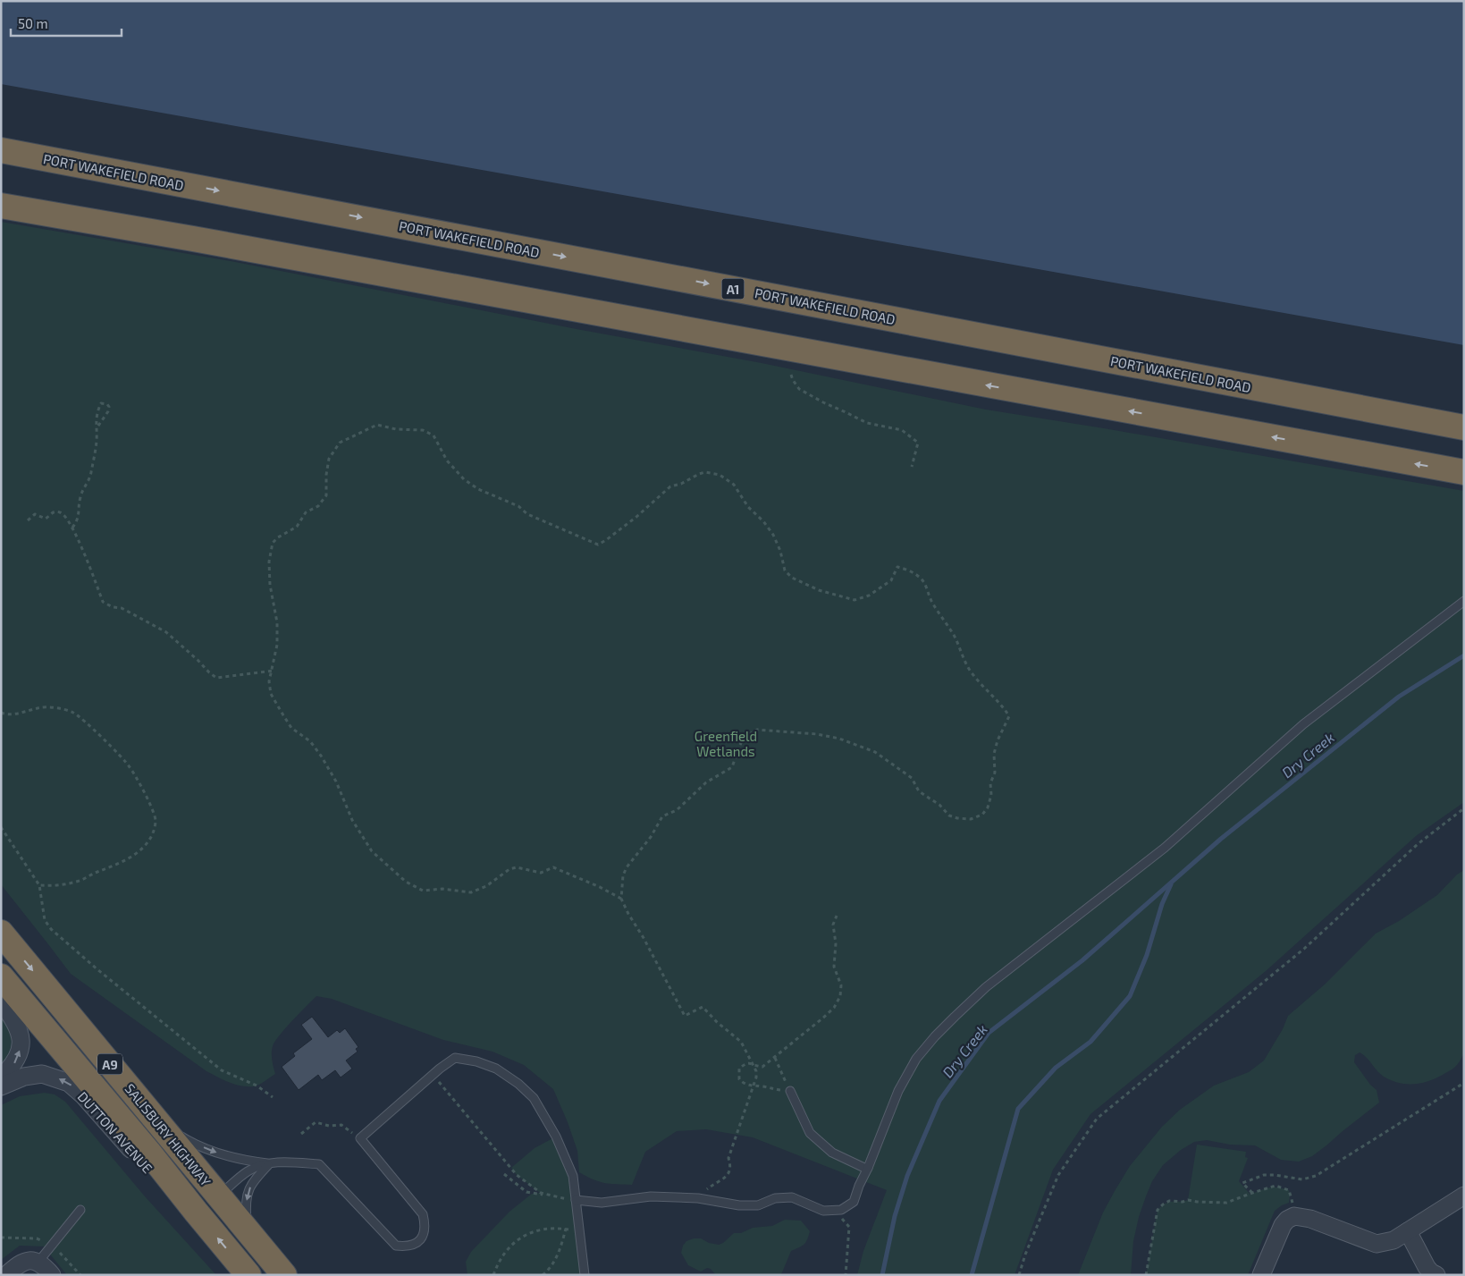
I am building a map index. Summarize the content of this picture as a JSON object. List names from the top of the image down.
{
  "streets": {
    "highway": [
      "PORT WAKEFIELD ROAD",
      "A1",
      "A9",
      "SALISBURY HIGHWAY"
    ],
    "street": ["DUTTON AVENUE"]
  },
  "crossings": [
    ["DUTTON AVENUE", "SALISBURY HIGHWAY"]
  ],
  "one_way": ["DUTTON AVENUE"],
  "water": ["Dry Creek"],
  "parks": ["Greenfield Wetlands"],
  "scale_bar": "50 m"
}
